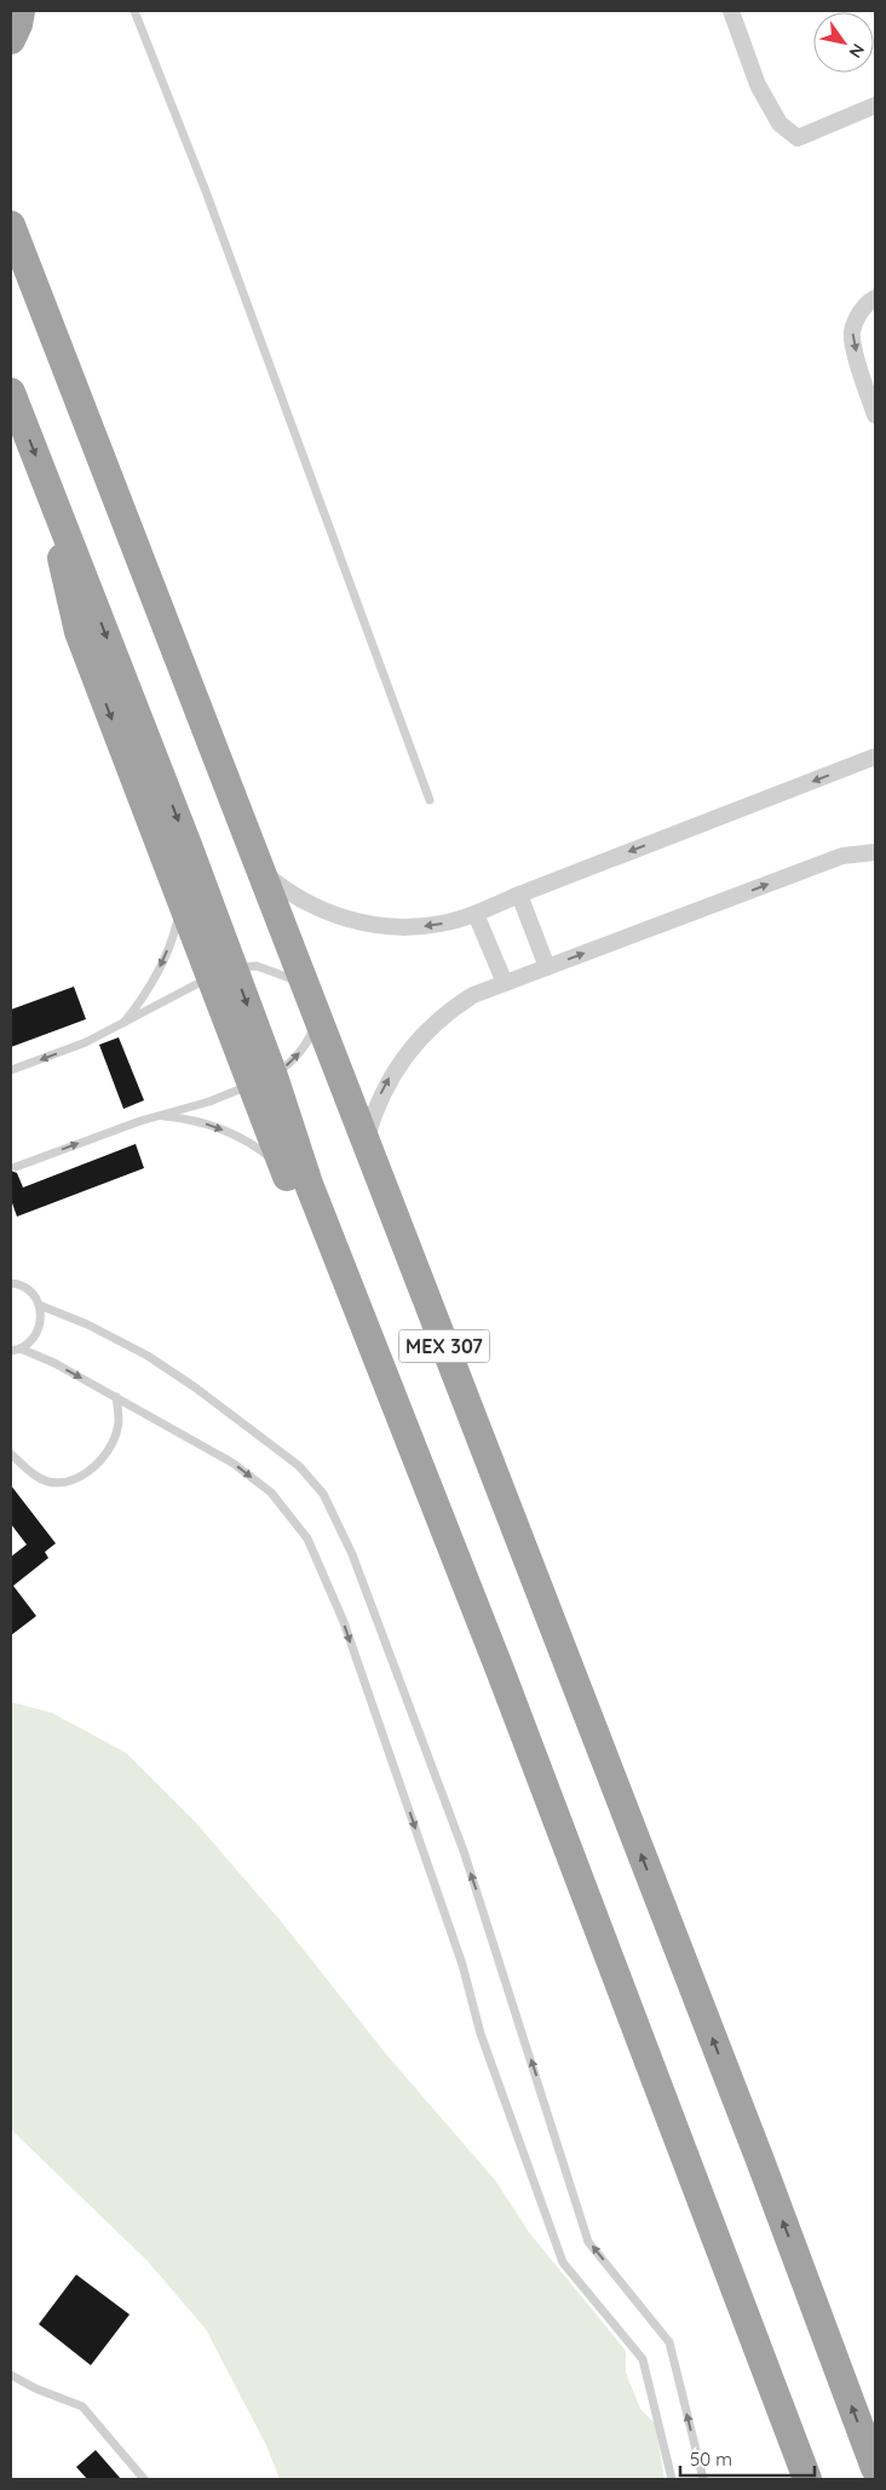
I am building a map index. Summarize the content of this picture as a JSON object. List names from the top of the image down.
{
  "streets": {
    "highway": ["MEX 307"]
  },
  "scale_bar": "50 m",
  "north": "bottom right"
}
